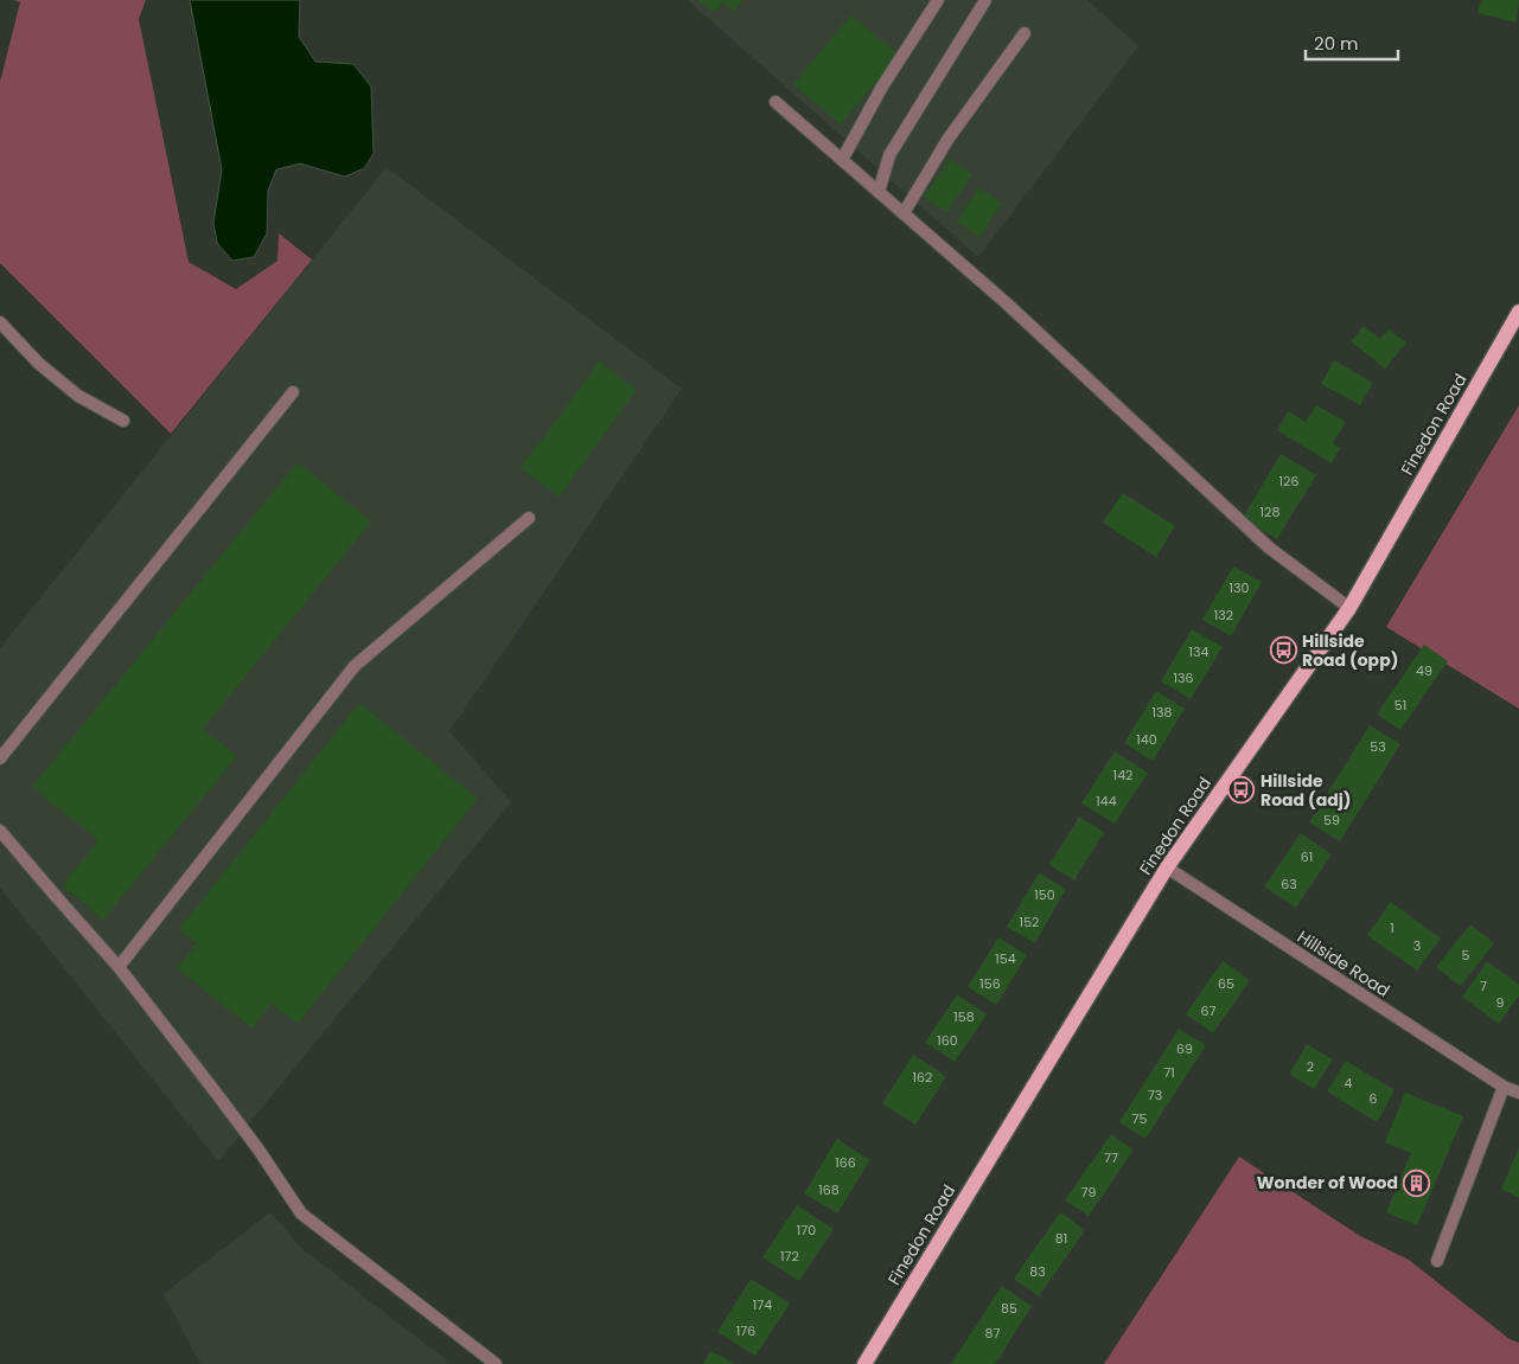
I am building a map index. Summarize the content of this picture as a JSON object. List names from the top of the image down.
{
  "streets": {
    "main road": ["Finedon Road"],
    "street": ["Hillside Road"]
  },
  "crossings": [
    ["Finedon Road", "Hillside Road"]
  ],
  "places": {
    "bus stop": ["Hillside Road (opp)", "Hillside Road (adj)"],
    "building": ["Wonder of Wood"]
  },
  "house_numbers": [
    "126",
    "128",
    "130",
    "132",
    "134",
    "49",
    "136",
    "51",
    "138",
    "140",
    "53",
    "142",
    "144",
    "59",
    "61",
    "63",
    "150",
    "152",
    "1",
    "3",
    "5",
    "154",
    "156",
    "65",
    "7",
    "9",
    "67",
    "158",
    "160",
    "69",
    "2",
    "71",
    "162",
    "4",
    "73",
    "6",
    "75",
    "77",
    "166",
    "168",
    "79",
    "170",
    "81",
    "172",
    "83",
    "174",
    "85",
    "176",
    "87"
  ],
  "scale_bar": "20 m"
}
